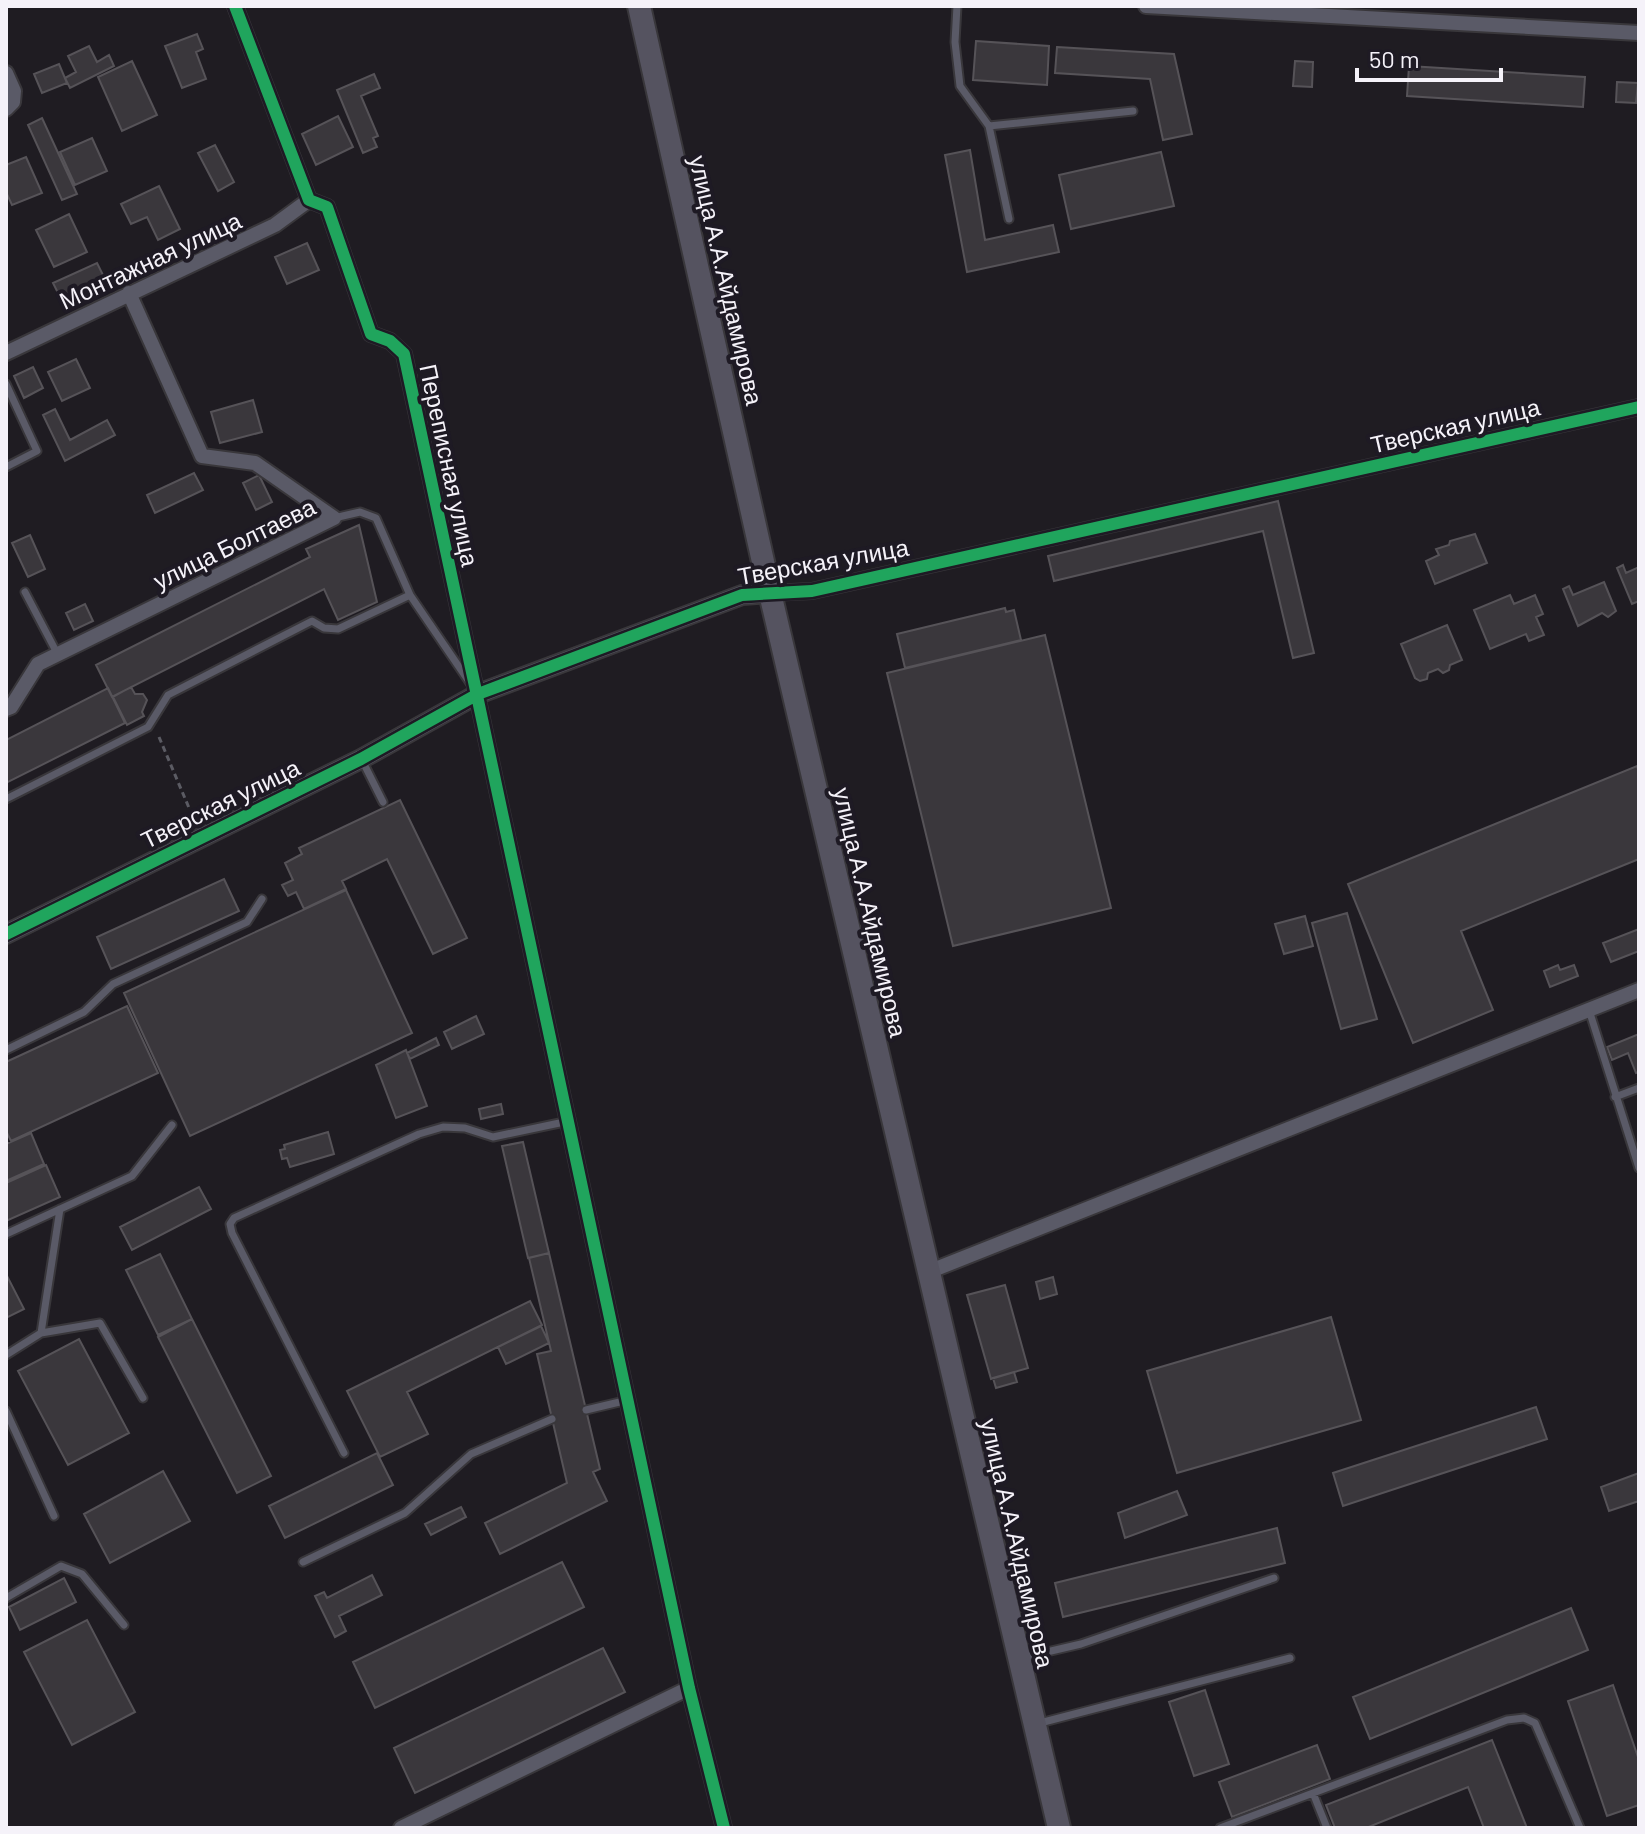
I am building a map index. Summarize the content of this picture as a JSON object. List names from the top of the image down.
{
  "streets": {
    "main road": ["улица А.А.Айдамирова"],
    "street": [
      "Монтажная улица",
      "Тверская улица",
      "Переписная улица",
      "улица Болтаева"
    ]
  },
  "crossings": [
    ["Монтажная улица", "Переписная улица"],
    ["Монтажная улица", "улица Болтаева"],
    ["улица А.А.Айдамирова", "Тверская улица"],
    ["Тверская улица", "Переписная улица"]
  ],
  "scale_bar": "50 m"
}
